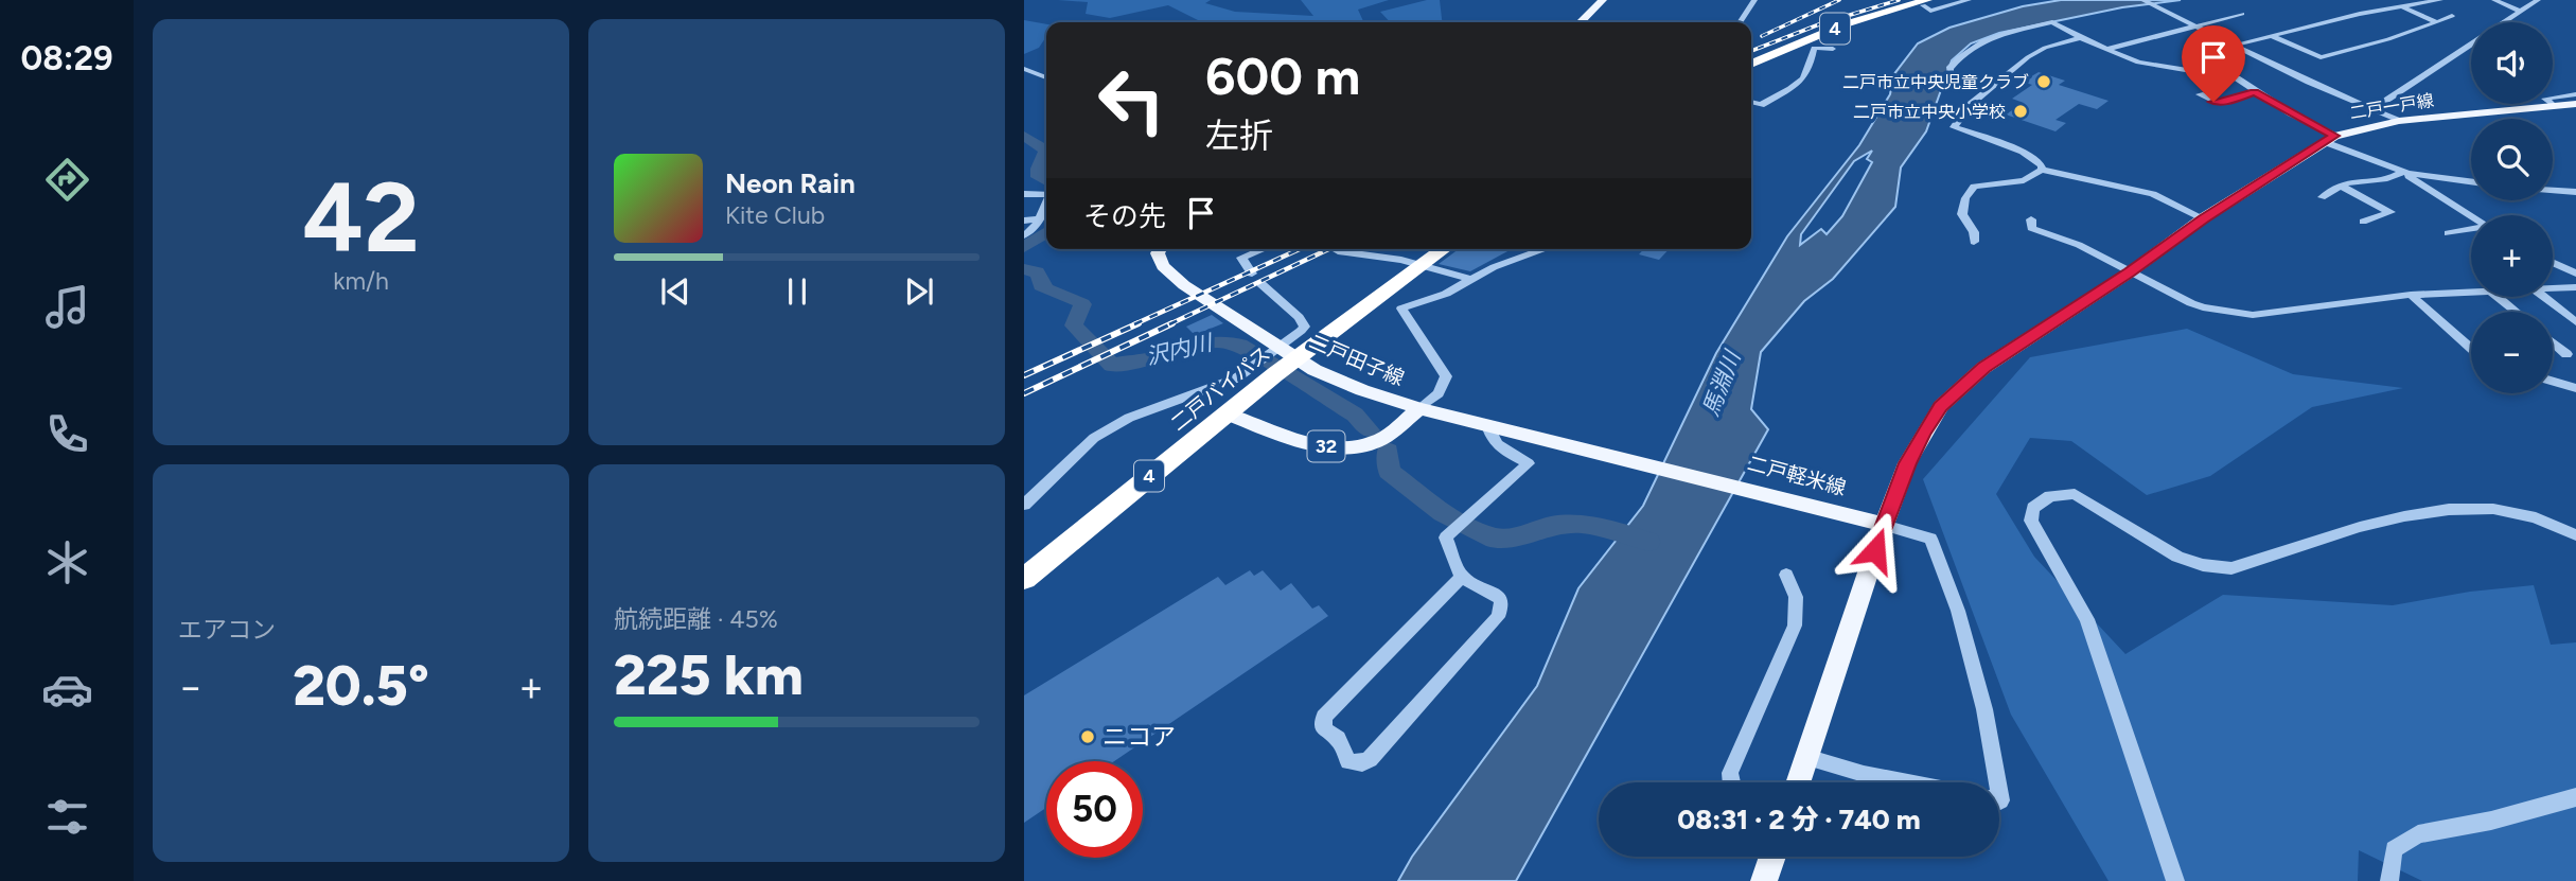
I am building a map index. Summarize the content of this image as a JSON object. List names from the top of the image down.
{
  "streets": {
    "highway": ["4", "二戸バイパス"],
    "main road": [
      "二戸一戸線",
      "二戸田子線",
      "32",
      "二戸軽米線"
    ]
  },
  "crossings": [
    ["二戸一戸線", "二戸軽米線"],
    ["二戸田子線", "二戸バイパス"],
    ["二戸田子線", "二戸軽米線"]
  ],
  "water": ["沢内川", "馬淵川"],
  "places": ["二戸市立中央児童クラブ", "二戸市立中央小学校", "ニコア"],
  "page": {
    "tabs": "08:29",
    "tile": [
      ["42", "km/h"],
      "エアコン",
      ["航続距離 · 45%", "225 km"]
    ],
    "map_buttons": ["+", "−"],
    "turn": ["600 m", "左折"],
    "song": ["Neon Rain", "Kite Club"],
    "then": "その先",
    "heat": ["−", "20.5°", "+"],
    "limit": "50",
    "trip": "08:31 · 2 分 · 740 m"
  }
}
